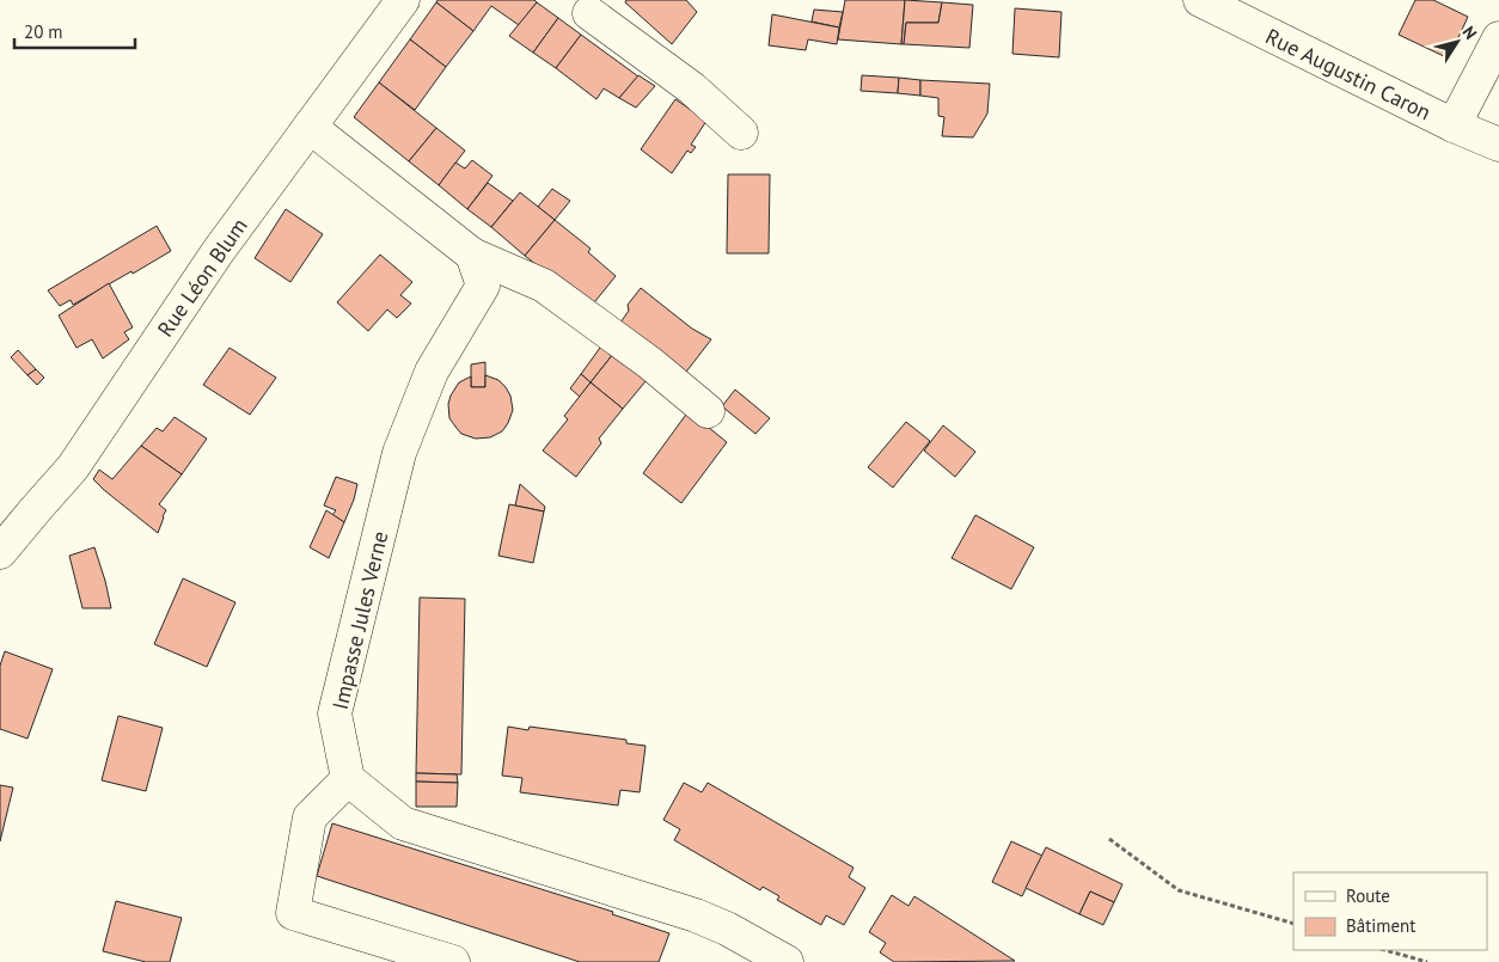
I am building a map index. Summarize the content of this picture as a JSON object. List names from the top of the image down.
{
  "streets": {
    "street": ["Rue Augustin Caron", "Rue Léon Blum", "Impasse Jules Verne"]
  },
  "legend": ["Route", "Bâtiment"],
  "scale_bar": "20 m",
  "north": "top right"
}
